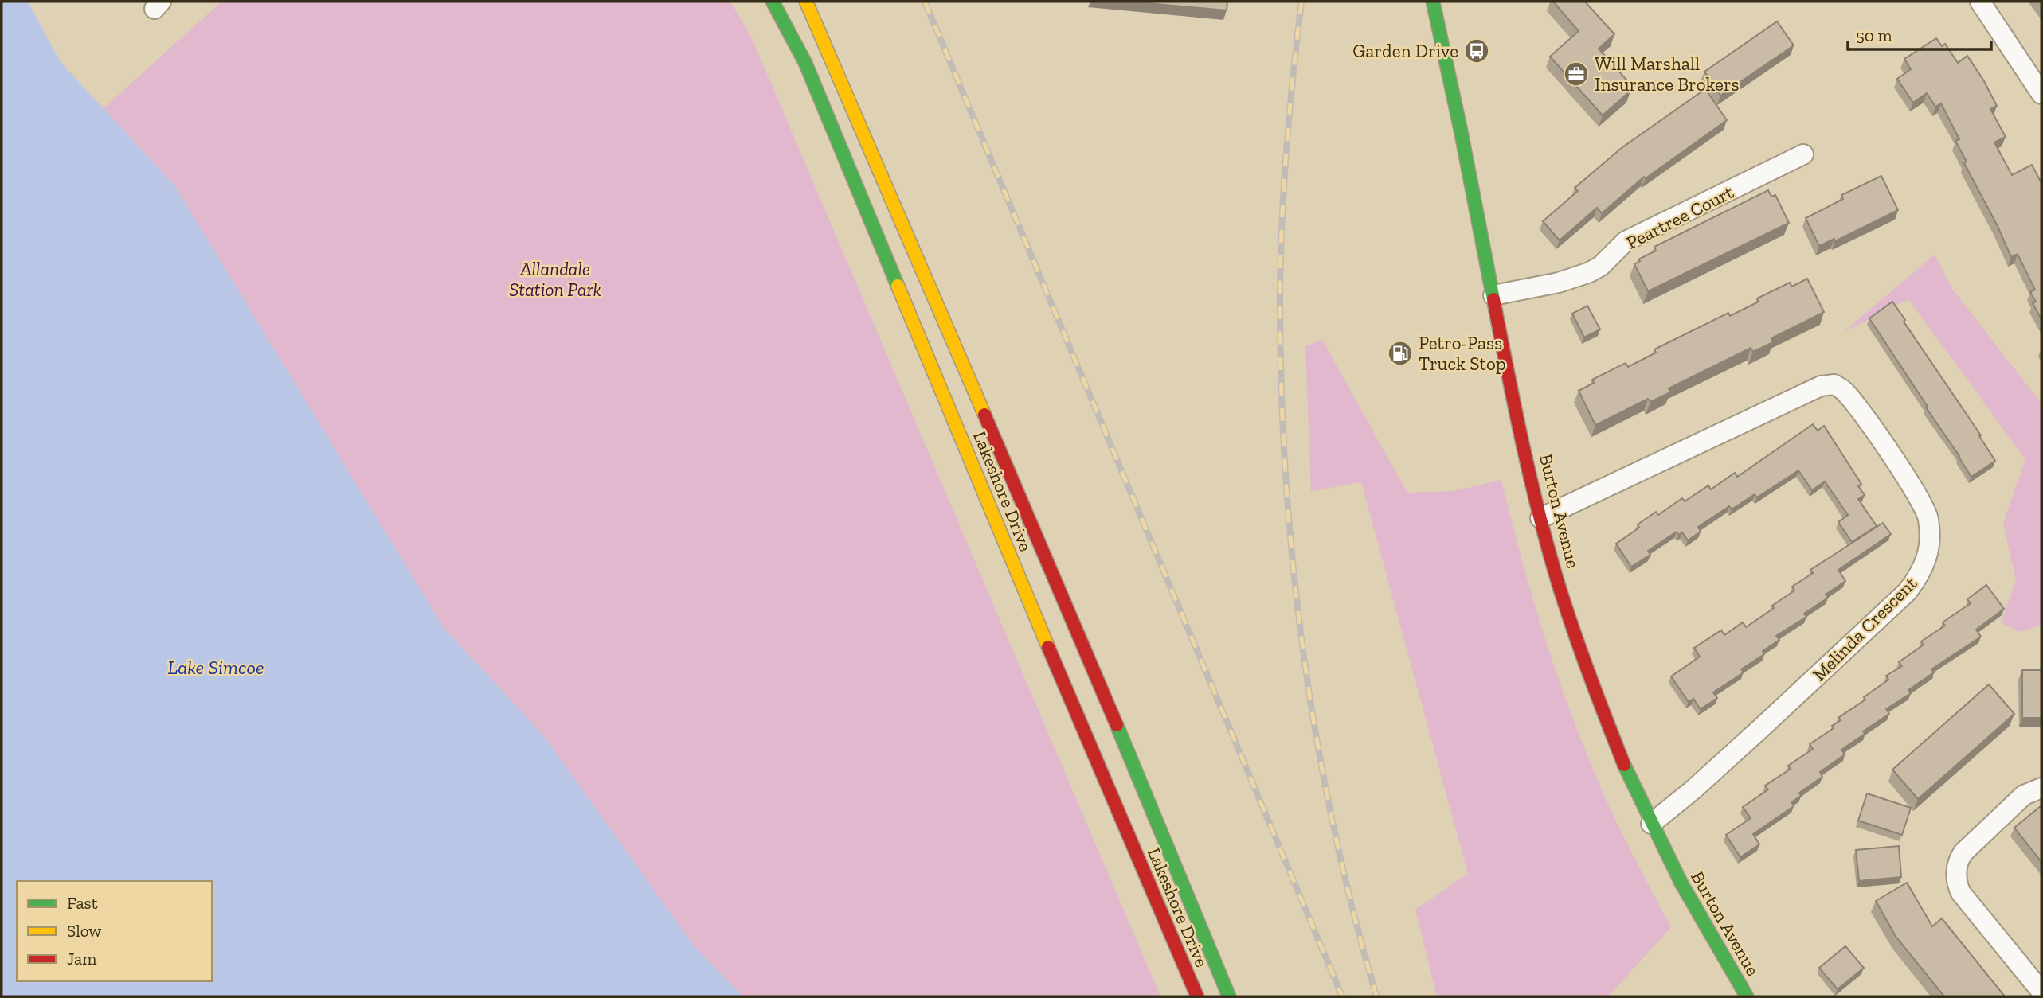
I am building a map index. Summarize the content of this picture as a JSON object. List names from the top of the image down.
{
  "streets": {
    "main road": ["Lakeshore Drive", "Burton Avenue"],
    "street": ["Peartree Court", "Melinda Crescent"]
  },
  "crossings": [
    ["Peartree Court", "Burton Avenue"],
    ["Burton Avenue", "Melinda Crescent"]
  ],
  "water": ["Lake Simcoe"],
  "parks": ["Allandale Station Park"],
  "places": {
    "bus stop": ["Garden Drive"],
    "office": ["Will Marshall Insurance Brokers"],
    "fuel station": ["Petro-Pass Truck Stop"]
  },
  "legend": ["Fast", "Slow", "Jam"],
  "scale_bar": "50 m"
}
